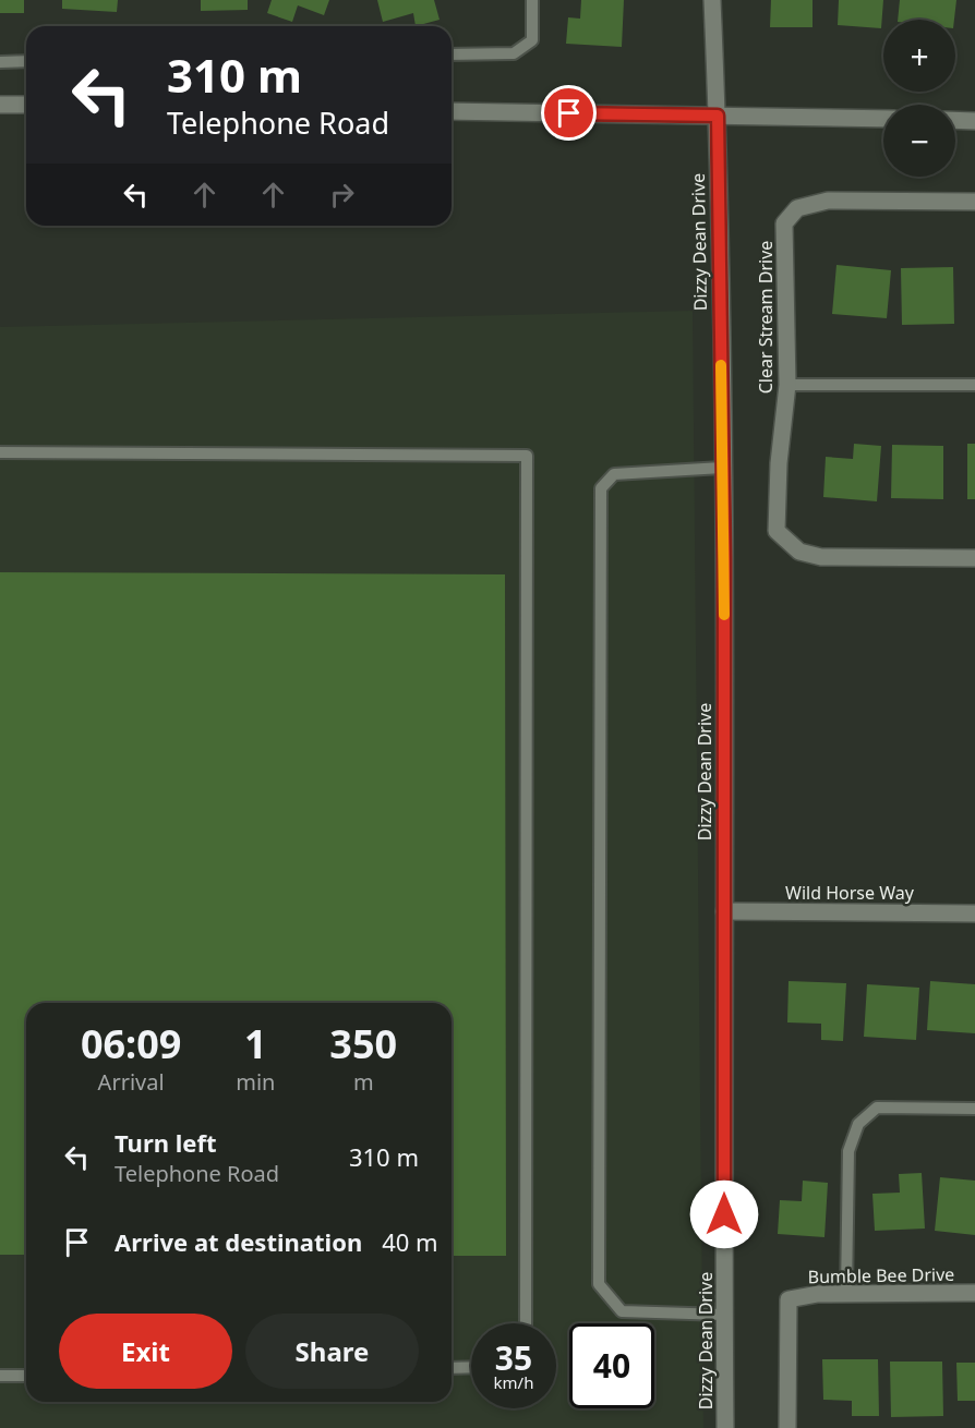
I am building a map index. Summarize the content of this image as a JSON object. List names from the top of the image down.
{
  "streets": {
    "street": [
      "Dizzy Dean Drive",
      "Clear Stream Drive",
      "Wild Horse Way",
      "Bumble Bee Drive"
    ]
  },
  "crossings": [
    ["Dizzy Dean Drive", "Wild Horse Way"]
  ],
  "page": {
    "map_buttons": ["+", "−"],
    "turn": ["310 m", "Telephone Road"],
    "eta": [
      "06:09",
      "Arrival",
      "1",
      "min",
      "350",
      "m"
    ],
    "list": [
      {
        "name": "Turn left",
        "note": "Telephone Road",
        "value": "310 m"
      },
      {
        "name": "Arrive at destination",
        "value": "40 m"
      }
    ],
    "buttons": ["Exit", "Share"],
    "speed": "35 km/h",
    "limit": "40"
  }
}
